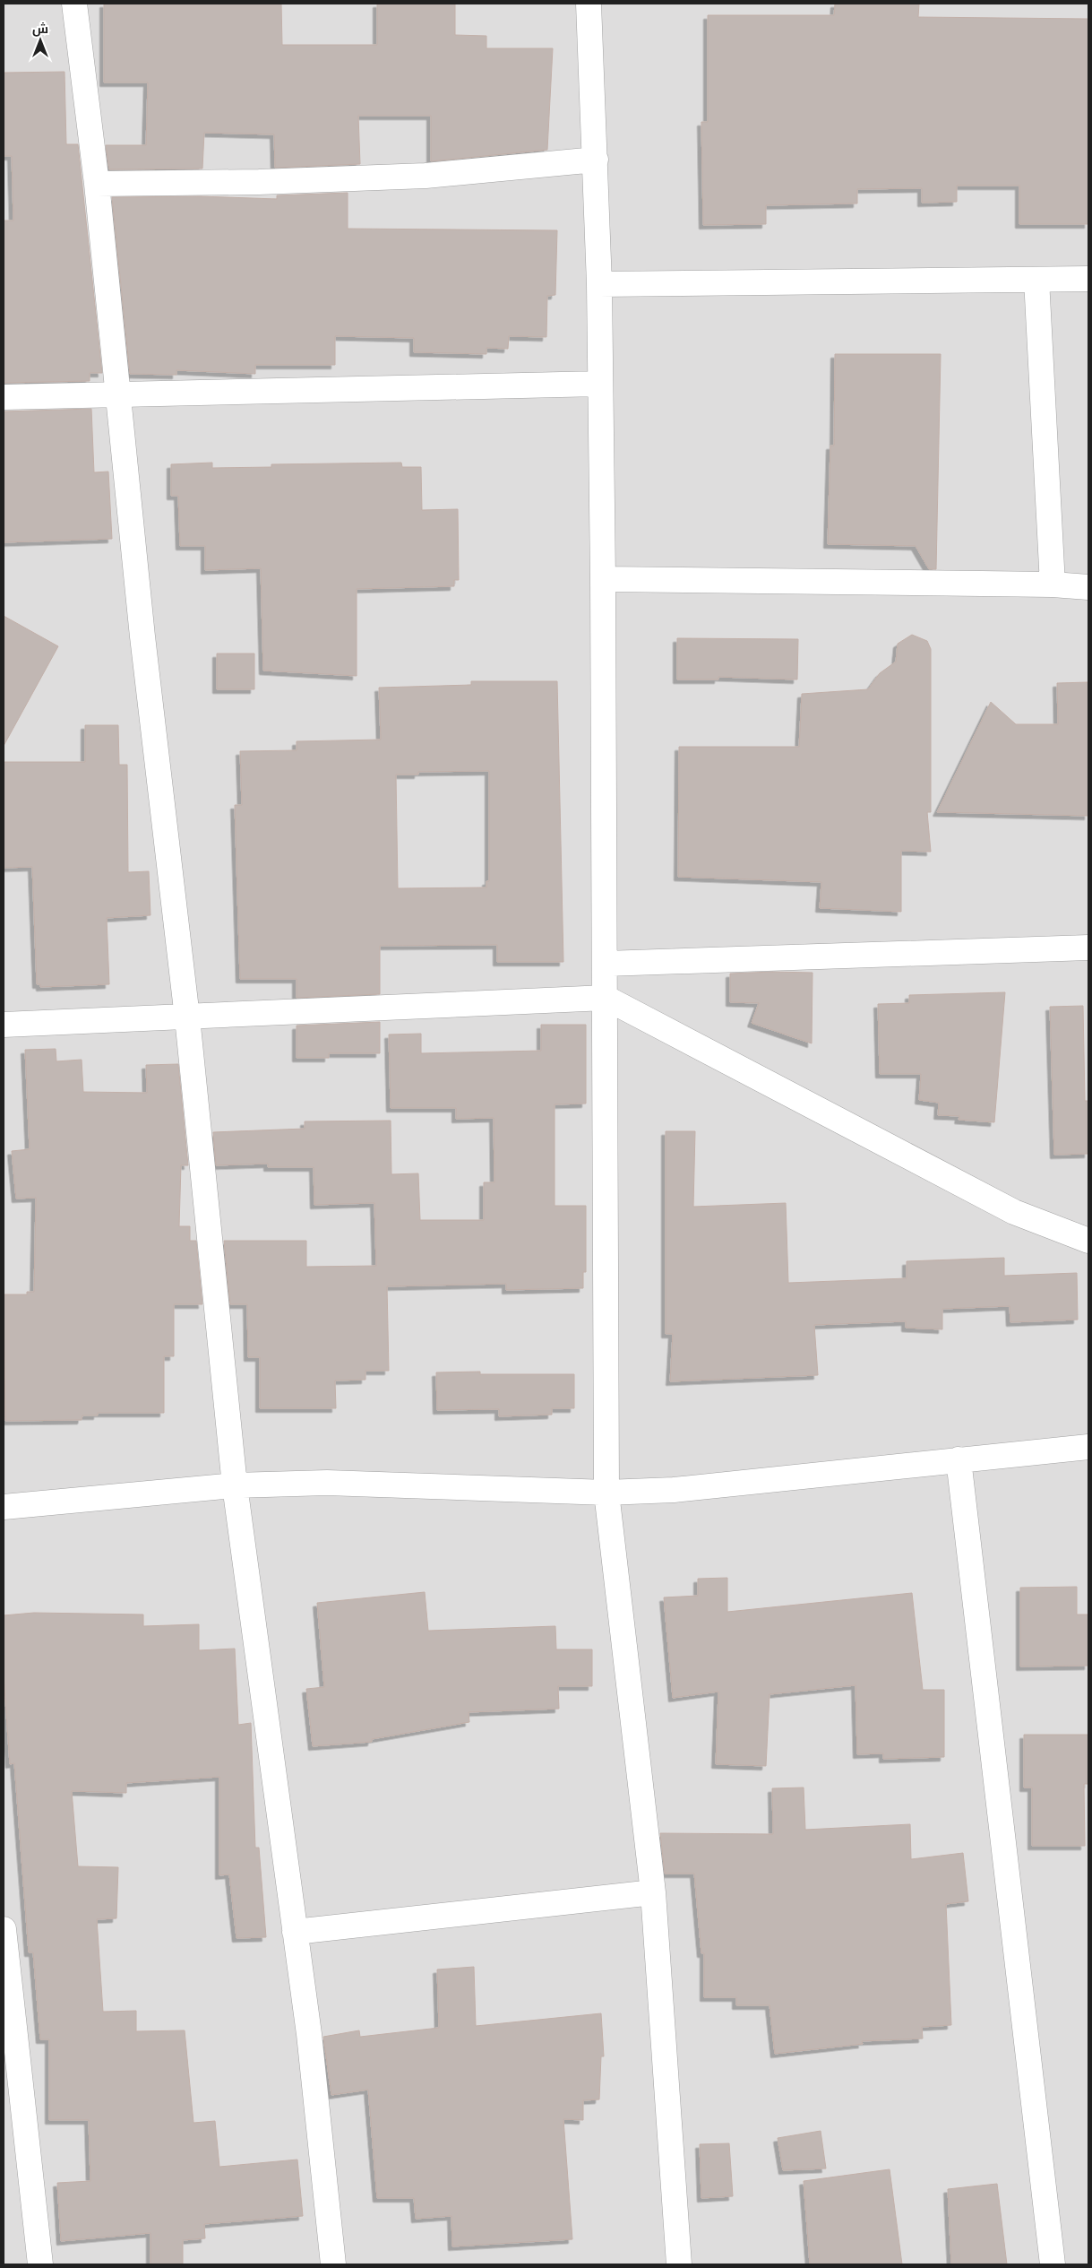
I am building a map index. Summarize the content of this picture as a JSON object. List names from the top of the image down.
{
  "north": "top"
}
